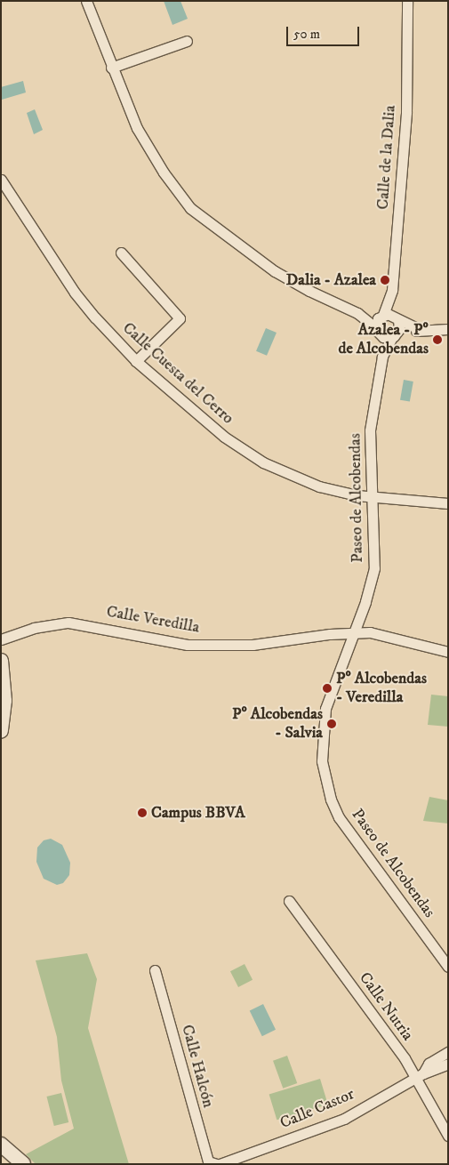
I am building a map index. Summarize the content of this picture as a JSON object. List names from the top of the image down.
{
  "streets": {
    "street": [
      "Calle de la Dalia",
      "Calle Cuesta del Cerro",
      "Paseo de Alcobendas",
      "Calle Veredilla",
      "Calle Nutria",
      "Calle Halcón",
      "Calle Castor"
    ]
  },
  "crossings": [
    ["Calle de la Dalia", "Paseo de Alcobendas"],
    ["Calle Cuesta del Cerro", "Paseo de Alcobendas"],
    ["Paseo de Alcobendas", "Calle Veredilla"],
    ["Calle Nutria", "Calle Castor"],
    ["Calle Halcón", "Calle Castor"]
  ],
  "places": [
    "Dalia - Azalea",
    "Azalea - Pº de Alcobendas",
    "Pº Alcobendas - Veredilla",
    "Pº Alcobendas - Salvia",
    "Campus BBVA"
  ],
  "scale_bar": "50 m"
}
